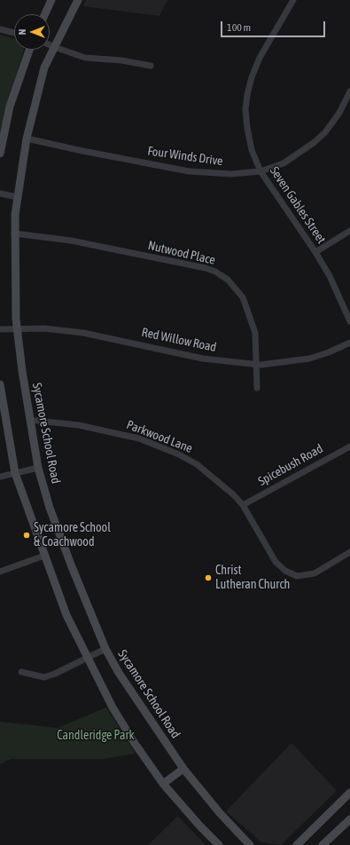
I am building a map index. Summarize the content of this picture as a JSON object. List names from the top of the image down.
{
  "streets": {
    "main road": ["Sycamore School Road"],
    "street": [
      "Four Winds Drive",
      "Seven Gables Street",
      "Nutwood Place",
      "Red Willow Road",
      "Parkwood Lane",
      "Spicebush Road"
    ]
  },
  "crossings": [
    ["Four Winds Drive", "Seven Gables Street"],
    ["Four Winds Drive", "Sycamore School Road"],
    ["Nutwood Place", "Red Willow Road"],
    ["Nutwood Place", "Sycamore School Road"],
    ["Red Willow Road", "Sycamore School Road"],
    ["Sycamore School Road", "Parkwood Lane"],
    ["Parkwood Lane", "Spicebush Road"]
  ],
  "parks": ["Candleridge Park"],
  "places": ["Sycamore School & Coachwood", "Christ Lutheran Church"],
  "scale_bar": "100 m",
  "north": "left"
}
